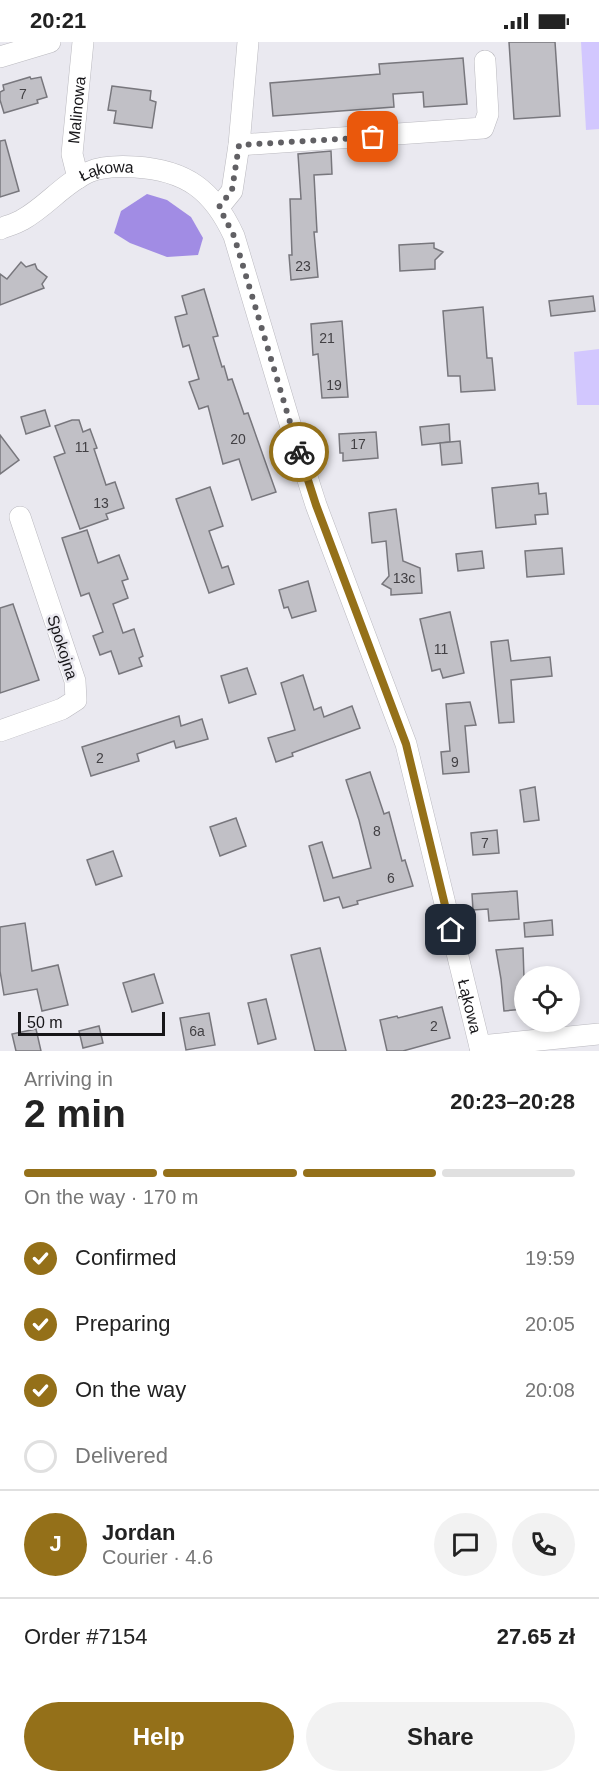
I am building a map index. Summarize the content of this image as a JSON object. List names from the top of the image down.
{
  "streets": {
    "street": ["Malinowa", "Łąkowa", "Spokojna"]
  },
  "crossings": [
    ["Malinowa", "Łąkowa"]
  ],
  "house_numbers": [
    "7",
    "23",
    "21",
    "19",
    "20",
    "17",
    "11",
    "13",
    "13c",
    "11",
    "2",
    "9",
    "8",
    "7",
    "6",
    "2",
    "6a"
  ],
  "scale_bar": "50 m",
  "page": {
    "status": "20:21",
    "scale": "50 m",
    "heading": ["2 min", "Arriving in", "20:23–20:28"],
    "panel": [
      "Jordan",
      "Courier · 4.6",
      "Order #7154",
      "27.65 zł"
    ],
    "bar": "On the way · 170 m",
    "list": [
      ["Confirmed", "19:59"],
      ["Preparing", "20:05"],
      ["On the way", "20:08"],
      "Delivered"
    ],
    "round": "J",
    "buttons": ["Help", "Share"]
  }
}
